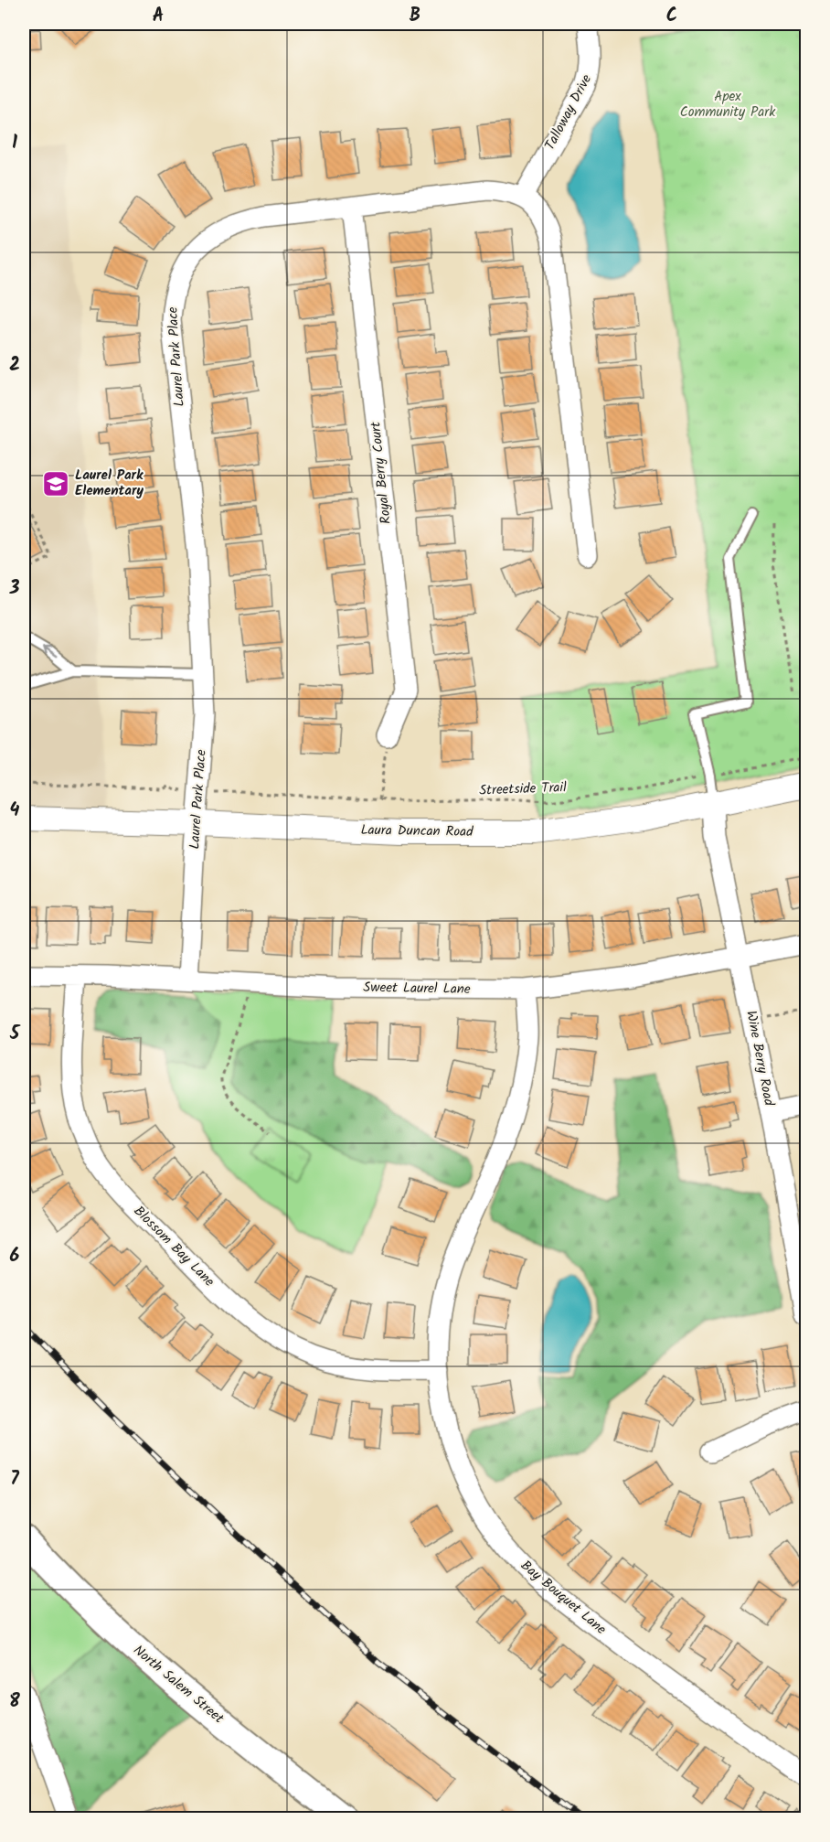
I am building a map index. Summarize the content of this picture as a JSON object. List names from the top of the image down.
{
  "streets": {
    "main road": ["North Salem Street"],
    "street": [
      "Talloway Drive",
      "Laurel Park Place",
      "Royal Berry Court",
      "Laura Duncan Road",
      "Sweet Laurel Lane",
      "Wine Berry Road",
      "Blossom Bay Lane",
      "Bay Bouquet Lane"
    ],
    "path": ["Streetside Trail"]
  },
  "crossings": [
    ["Talloway Drive", "Laurel Park Place"],
    ["Laurel Park Place", "Royal Berry Court"],
    ["Laurel Park Place", "Laura Duncan Road"],
    ["Laurel Park Place", "Sweet Laurel Lane"],
    ["Laura Duncan Road", "Wine Berry Road"],
    ["Sweet Laurel Lane", "Wine Berry Road"],
    ["Sweet Laurel Lane", "Blossom Bay Lane"],
    ["Sweet Laurel Lane", "Bay Bouquet Lane"],
    ["Blossom Bay Lane", "Bay Bouquet Lane"]
  ],
  "parks": ["Apex Community Park"],
  "places": {
    "school or university": ["Laurel Park Elementary"]
  },
  "grid": {
    "columns": ["A", "B", "C"],
    "rows": [
      "1",
      "2",
      "3",
      "4",
      "5",
      "6",
      "7",
      "8"
    ]
  }
}
